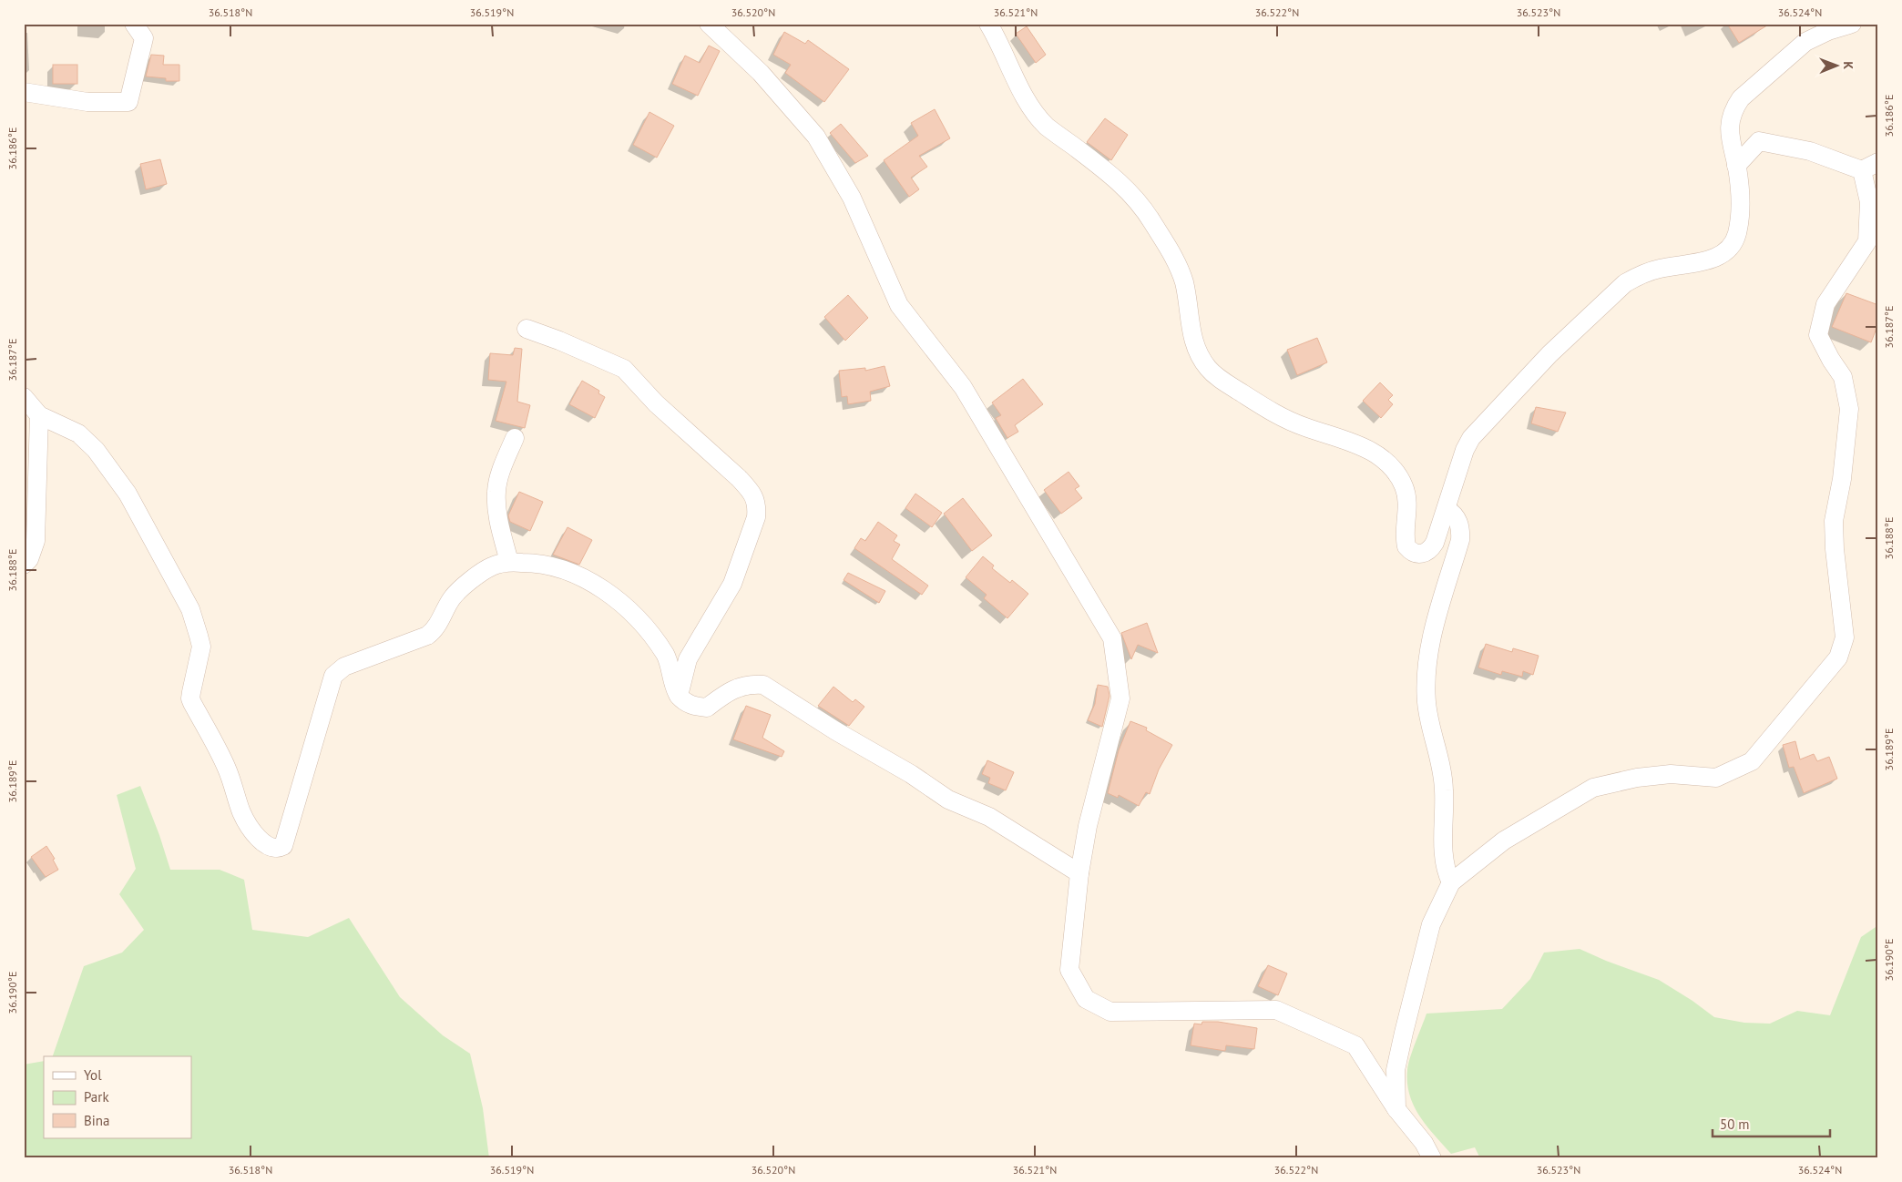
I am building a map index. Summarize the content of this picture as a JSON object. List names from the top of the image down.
{
  "legend": ["Yol", "Park", "Bina"],
  "scale_bar": "50 m",
  "north": "right",
  "coordinates": [
    "36.518°N",
    "36.519°N",
    "36.520°N",
    "36.521°N",
    "36.522°N",
    "36.523°N",
    "36.524°N",
    "36.186°E",
    "36.187°E",
    "36.188°E",
    "36.189°E",
    "36.190°E"
  ]
}
